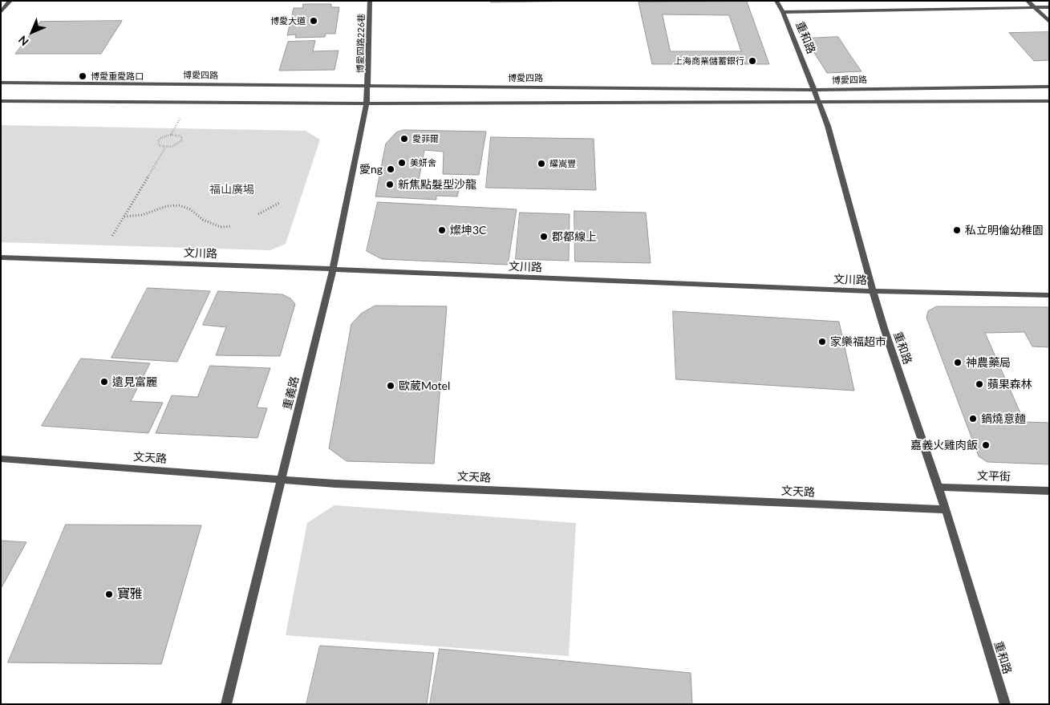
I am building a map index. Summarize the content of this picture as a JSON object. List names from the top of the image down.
{
  "streets": {
    "street": [
      "重和路",
      "博愛四路226巷",
      "博愛四路",
      "文川路",
      "重義路",
      "文天路",
      "文平街"
    ]
  },
  "crossings": [
    ["重和路", "博愛四路"],
    ["重和路", "文川路"],
    ["重和路", "文天路"],
    ["重和路", "文平街"],
    ["博愛四路226巷", "博愛四路"],
    ["博愛四路226巷", "重義路"],
    ["博愛四路", "重義路"],
    ["文川路", "重義路"],
    ["重義路", "文天路"]
  ],
  "parks": ["福山廣場"],
  "places": [
    "博愛大道",
    "上海商業儲蓄銀行",
    "博愛重愛路口",
    "愛菲爾",
    "美妍舍",
    "耀嵩豐",
    "愛ng",
    "新焦點髮型沙龍",
    "燦坤3C",
    "私立明倫幼稚園",
    "郡都線上",
    "家樂福超市",
    "神農藥局",
    "遠見富麗",
    "蘋果森林",
    "歐葳Motel",
    "鍋燒意麵",
    "嘉義火雞肉飯",
    "寶雅"
  ],
  "north": "bottom left"
}
